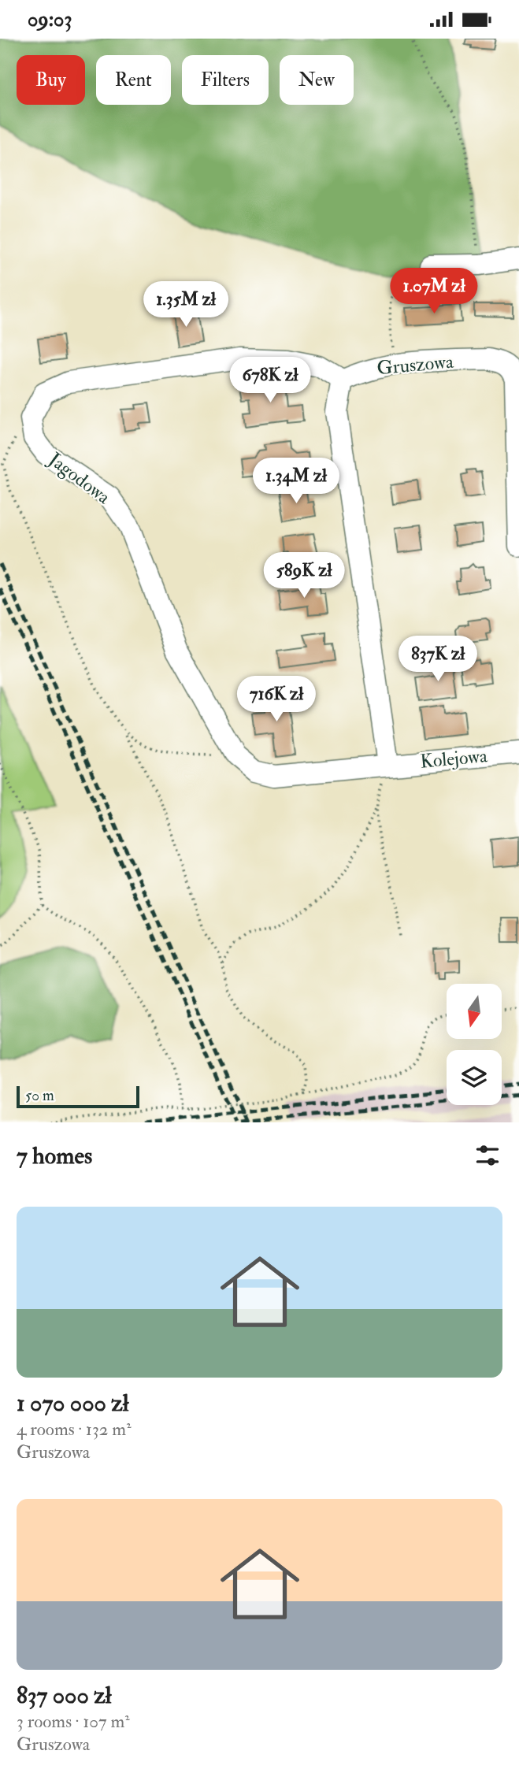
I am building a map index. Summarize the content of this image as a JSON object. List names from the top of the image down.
{
  "streets": {
    "street": ["Gruszowa", "Jagodowa", "Kolejowa"]
  },
  "crossings": [
    ["Jagodowa", "Kolejowa"]
  ],
  "scale_bar": "50 m",
  "north": "bottom",
  "page": {
    "status": "09:03",
    "chip": [
      "Buy",
      "Rent",
      "Filters",
      "New"
    ],
    "price": [
      "1.07M zł",
      "1.35M zł",
      "678K zł",
      "1.34M zł",
      "589K zł",
      "837K zł",
      "716K zł"
    ],
    "scale": "50 m",
    "heading": "7 homes",
    "list": [
      {
        "name": "1 070 000 zł",
        "note": "4 rooms · 132 m² · Gruszowa"
      },
      {
        "name": "837 000 zł",
        "note": "3 rooms · 107 m² · Gruszowa"
      }
    ]
  }
}
